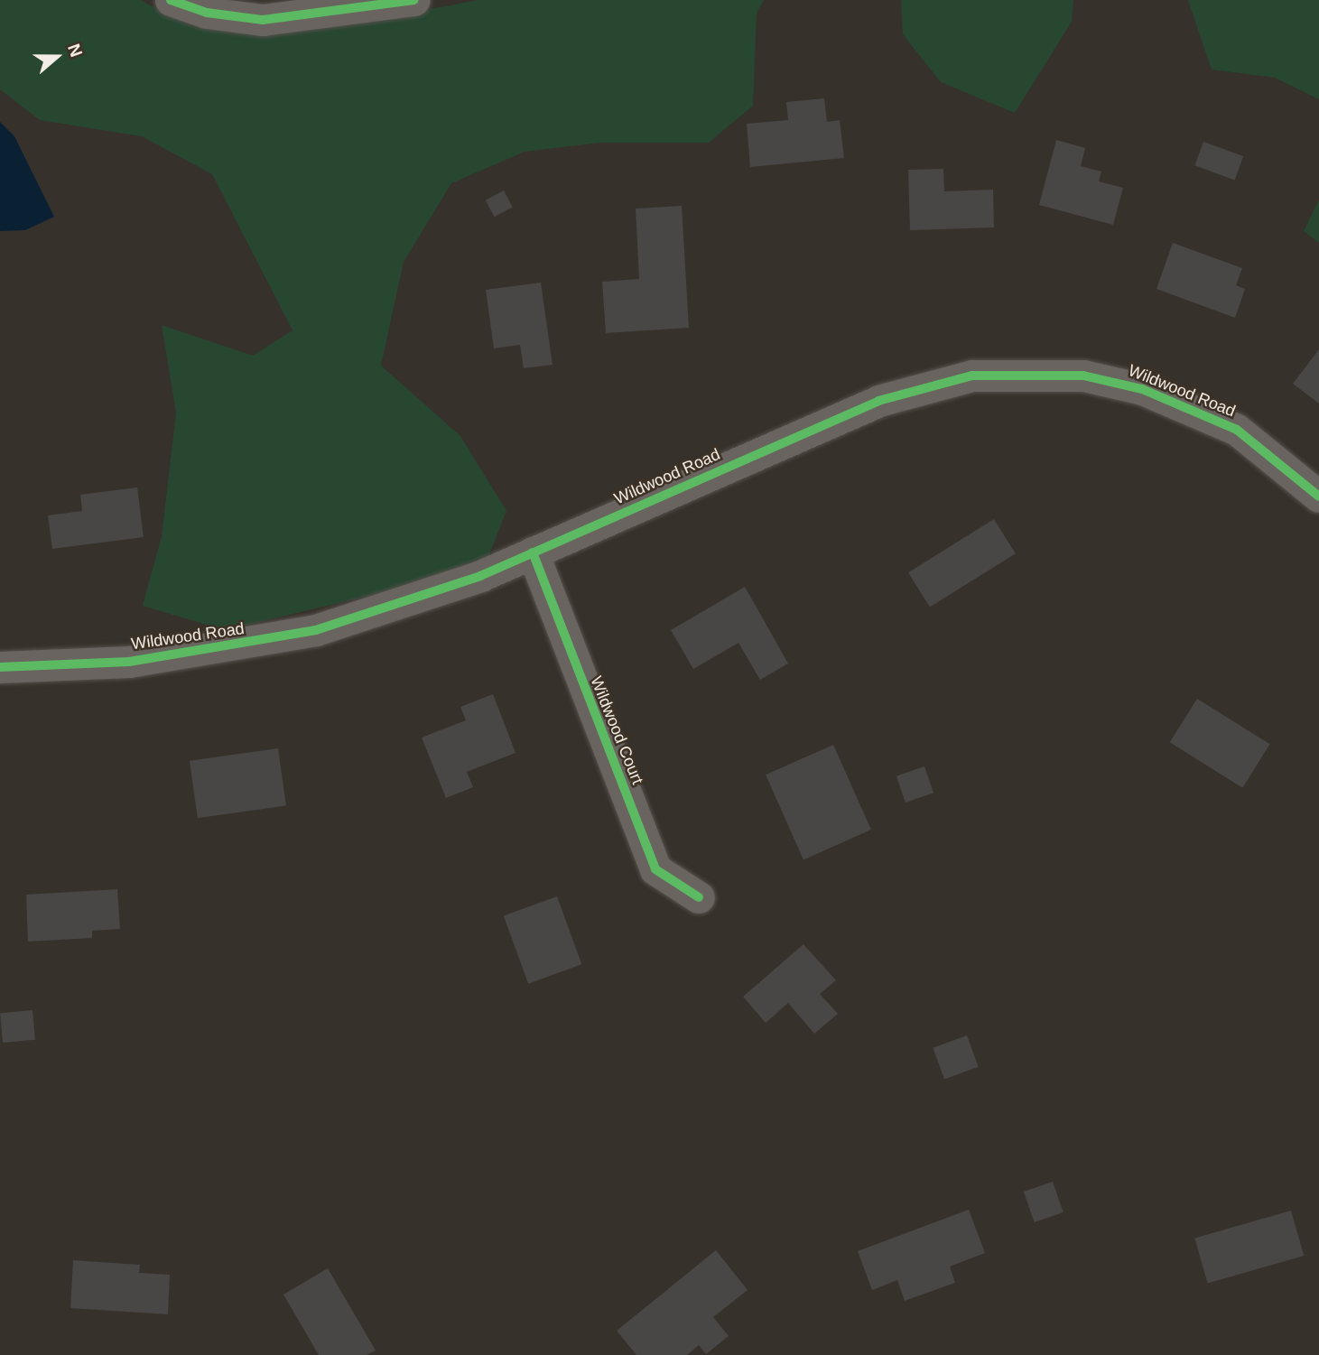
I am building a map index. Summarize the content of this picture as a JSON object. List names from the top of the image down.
{
  "streets": {
    "street": ["Wildwood Road", "Wildwood Court"]
  },
  "crossings": [
    ["Wildwood Road", "Wildwood Court"]
  ],
  "north": "right"
}
